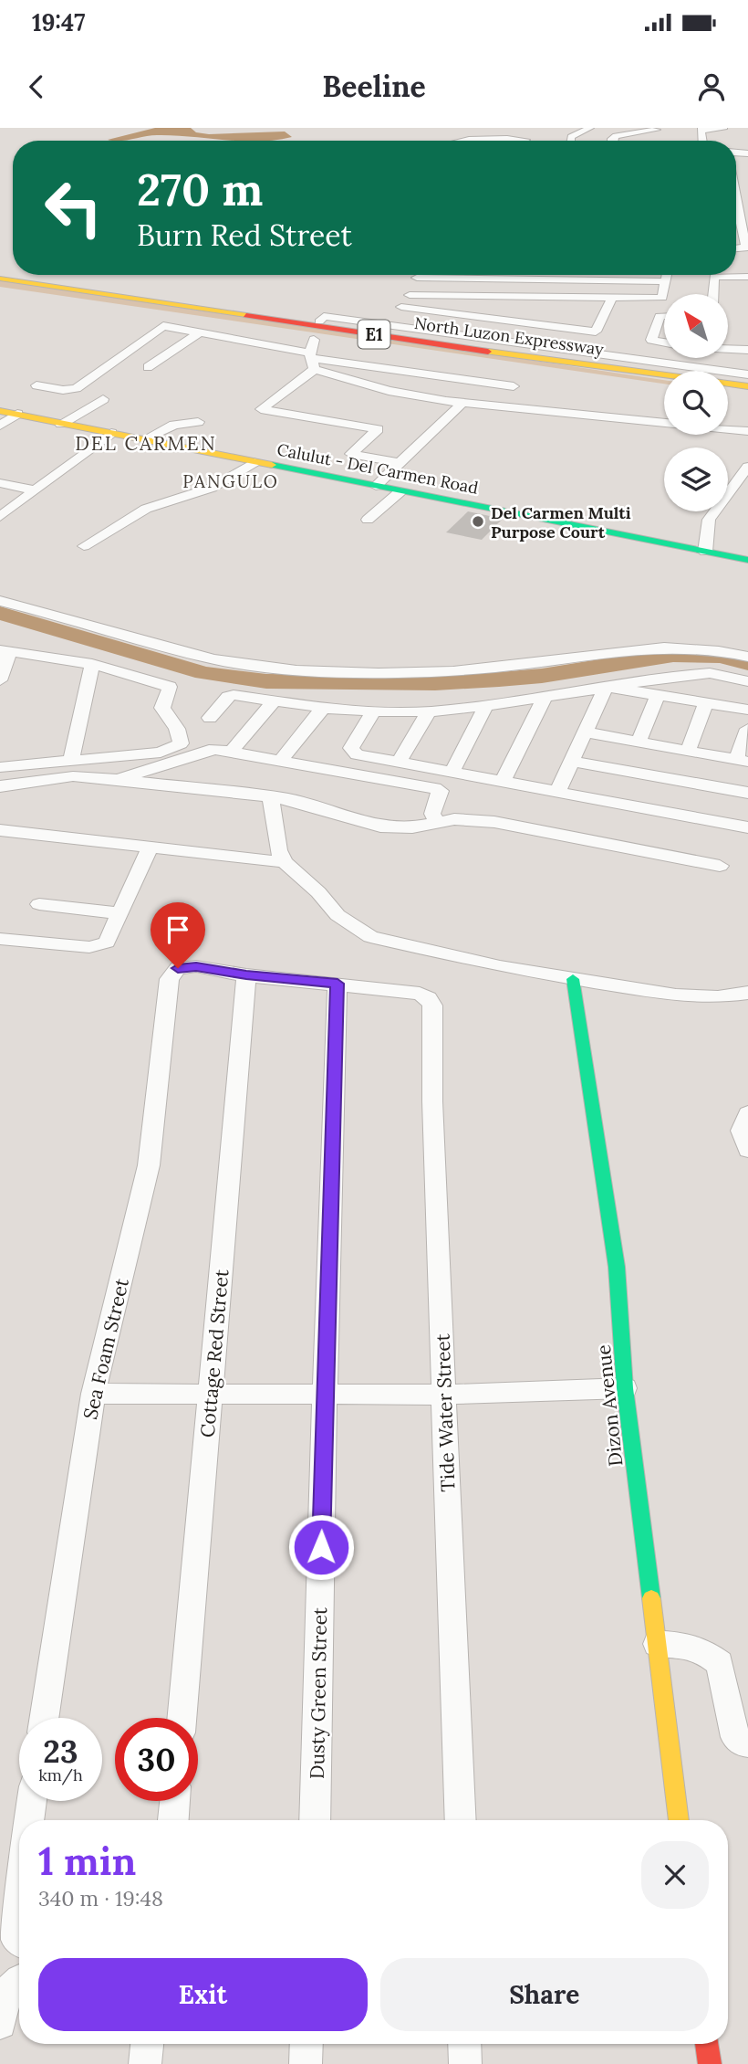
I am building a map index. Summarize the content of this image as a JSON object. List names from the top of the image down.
{
  "streets": {
    "main road": [
      "E1",
      "North Luzon Expressway",
      "Calulut - Del Carmen Road",
      "Dizon Avenue"
    ],
    "street": [
      "Sea Foam Street",
      "Cottage Red Street",
      "Tide Water Street",
      "Dusty Green Street"
    ]
  },
  "crossings": [
    ["Sea Foam Street", "Cottage Red Street"],
    ["Tide Water Street", "Dusty Green Street"]
  ],
  "districts": ["DEL CARMEN", "PANGULO"],
  "places": ["Del Carmen Multi Purpose Court"],
  "north": "top left",
  "page": {
    "status": "19:47",
    "header": "Beeline",
    "turn": ["270 m", "Burn Red Street"],
    "speed": "23 km/h",
    "limit": "30",
    "heading": ["1 min", "340 m · 19:48"],
    "buttons": ["Exit", "Share"]
  }
}
